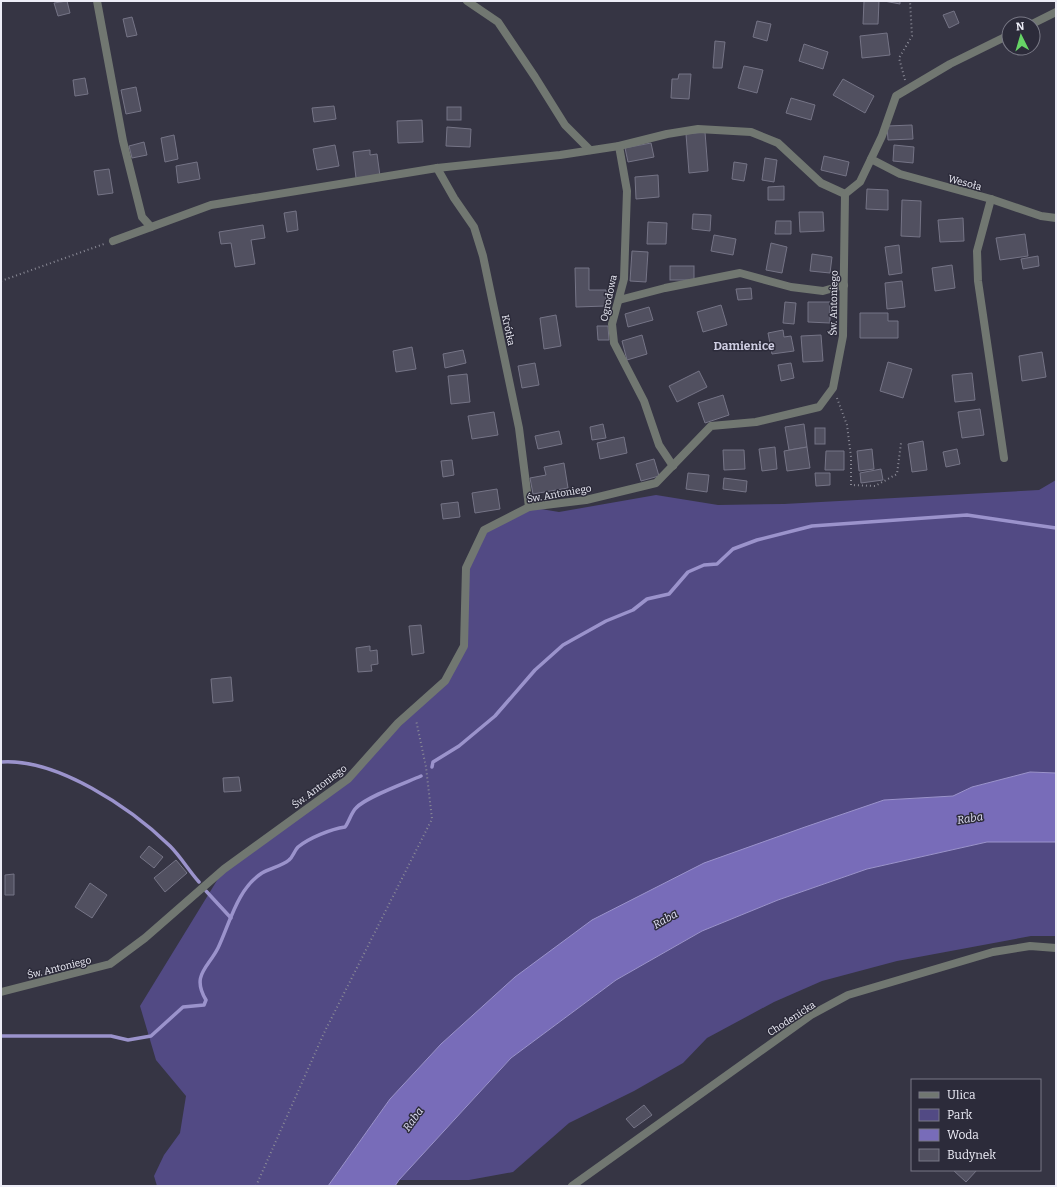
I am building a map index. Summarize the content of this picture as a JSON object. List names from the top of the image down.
{
  "streets": {
    "street": [
      "Wesoła",
      "Ogrodowa",
      "Św. Antoniego",
      "Krótka",
      "Chodenicka"
    ]
  },
  "crossings": [
    ["Ogrodowa", "Św. Antoniego"],
    ["Św. Antoniego", "Krótka"]
  ],
  "districts": ["Damienice"],
  "water": ["Raba"],
  "legend": [
    "Ulica",
    "Park",
    "Woda",
    "Budynek"
  ],
  "north": "top"
}
